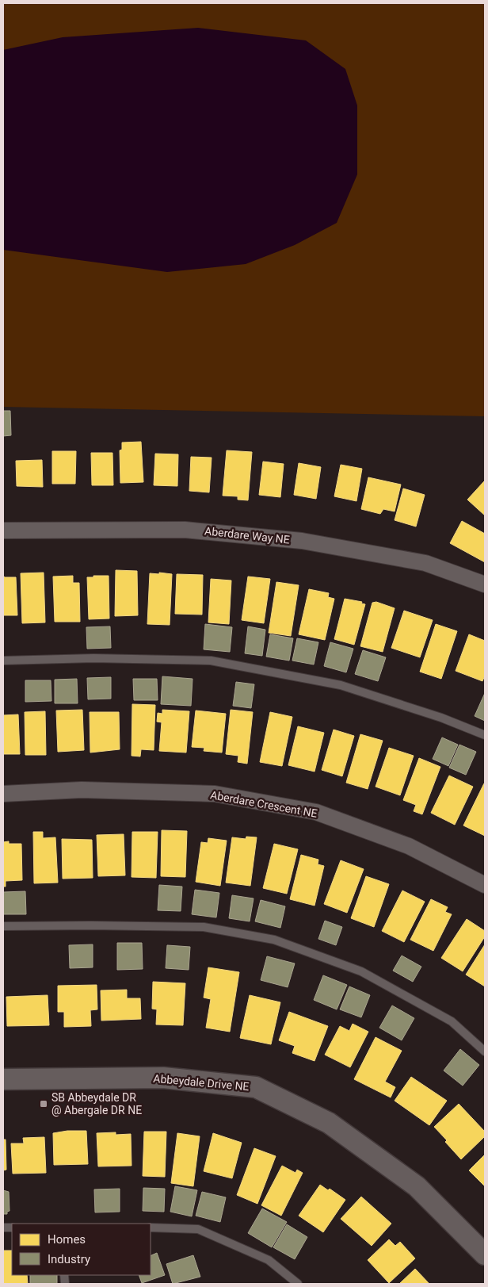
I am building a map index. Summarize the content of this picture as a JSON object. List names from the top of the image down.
{
  "streets": {
    "street": ["Aberdare Way NE", "Aberdare Crescent NE", "Abbeydale Drive NE"]
  },
  "places": {
    "transit": ["SB Abbeydale DR @ Abergale DR NE"]
  },
  "legend": ["Homes", "Industry"]
}
